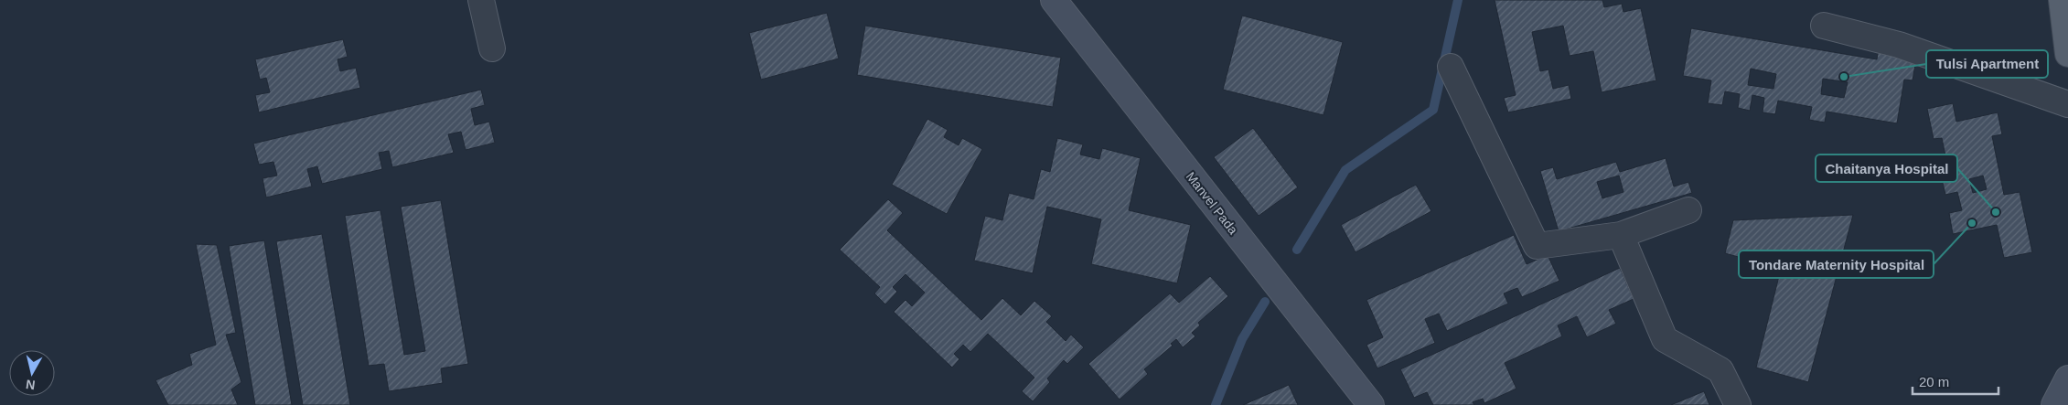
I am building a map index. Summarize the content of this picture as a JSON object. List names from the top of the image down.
{
  "streets": {
    "main road": ["Manvel Pada"]
  },
  "places": ["Tulsi Apartment", "Chaitanya Hospital", "Tondare Maternity Hospital"],
  "scale_bar": "20 m",
  "north": "bottom"
}
